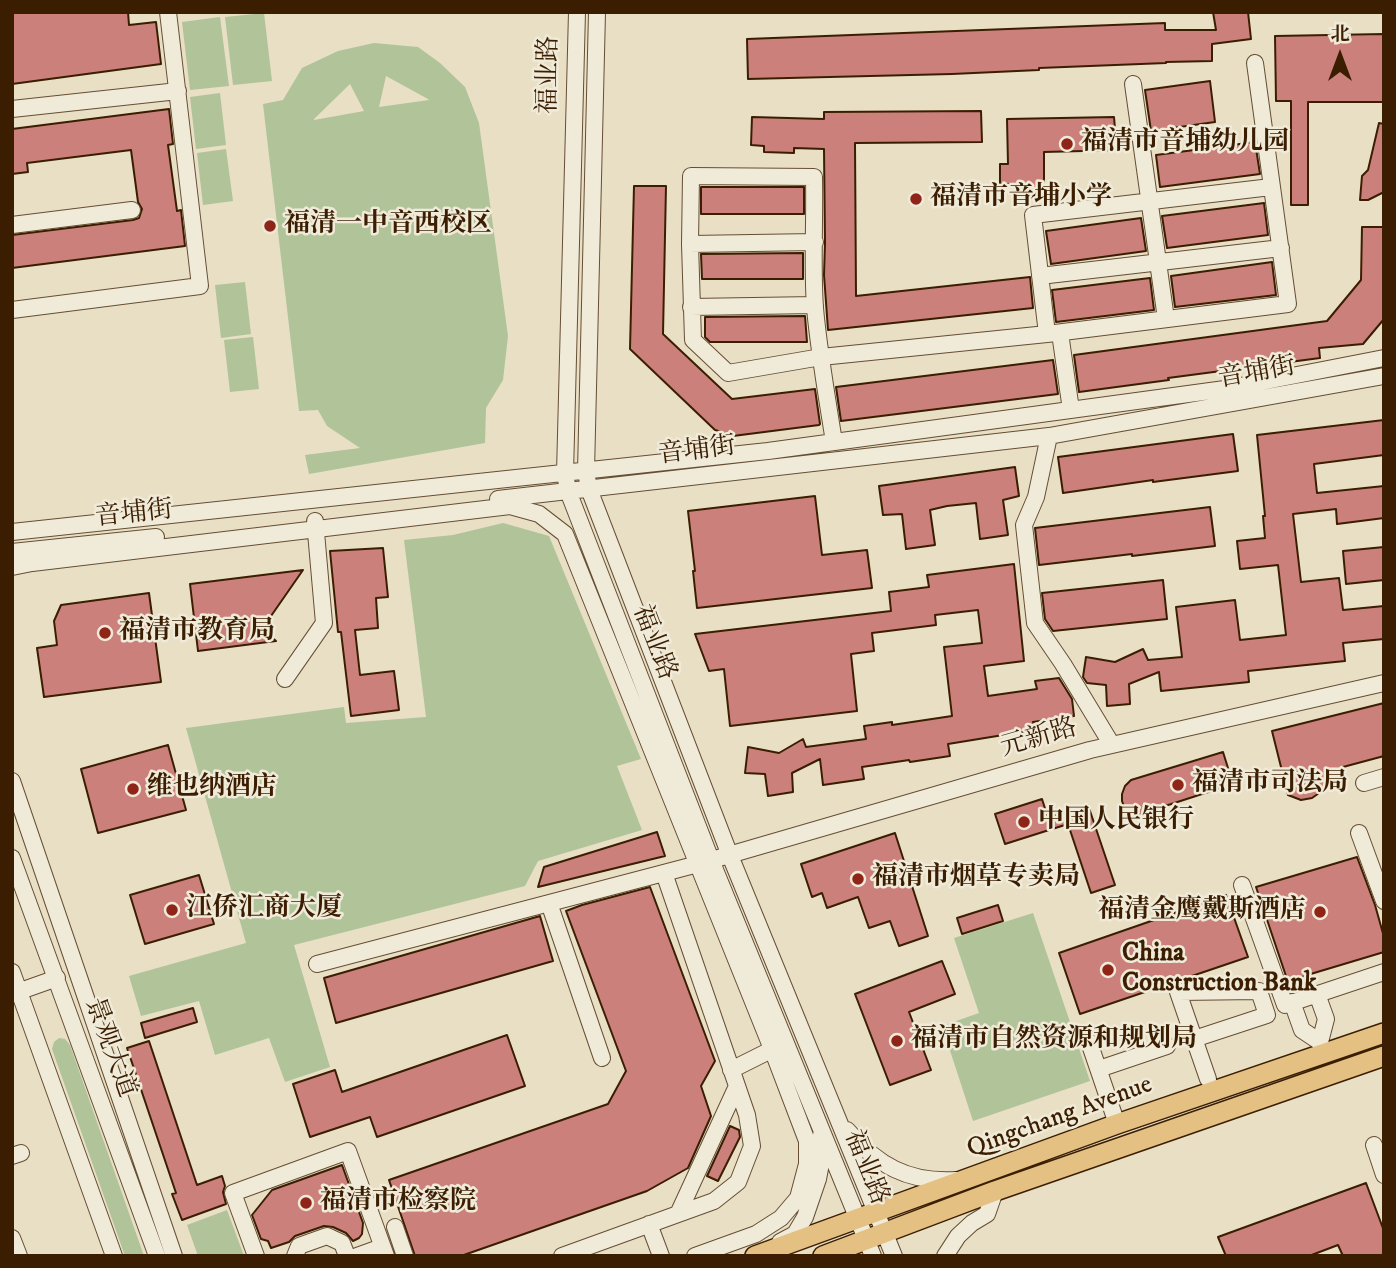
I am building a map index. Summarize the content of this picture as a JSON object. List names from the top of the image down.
{
  "streets": {
    "main road": ["Qingchang Avenue"],
    "street": [
      "福业路",
      "音埔街",
      "元新路",
      "景观大道"
    ]
  },
  "crossings": [
    ["福业路", "音埔街"],
    ["福业路", "元新路"],
    ["福业路", "Qingchang Avenue"]
  ],
  "places": [
    "福清市音埔幼儿园",
    "福清市音埔小学",
    "福清一中音西校区",
    "福清市教育局",
    "福清市司法局",
    "维也纳酒店",
    "中国人民银行",
    "福清市烟草专卖局",
    "江侨汇商大厦",
    "福清金鹰戴斯酒店",
    "China Construction Bank",
    "福清市自然资源和规划局",
    "福清市检察院"
  ],
  "north": "top"
}
